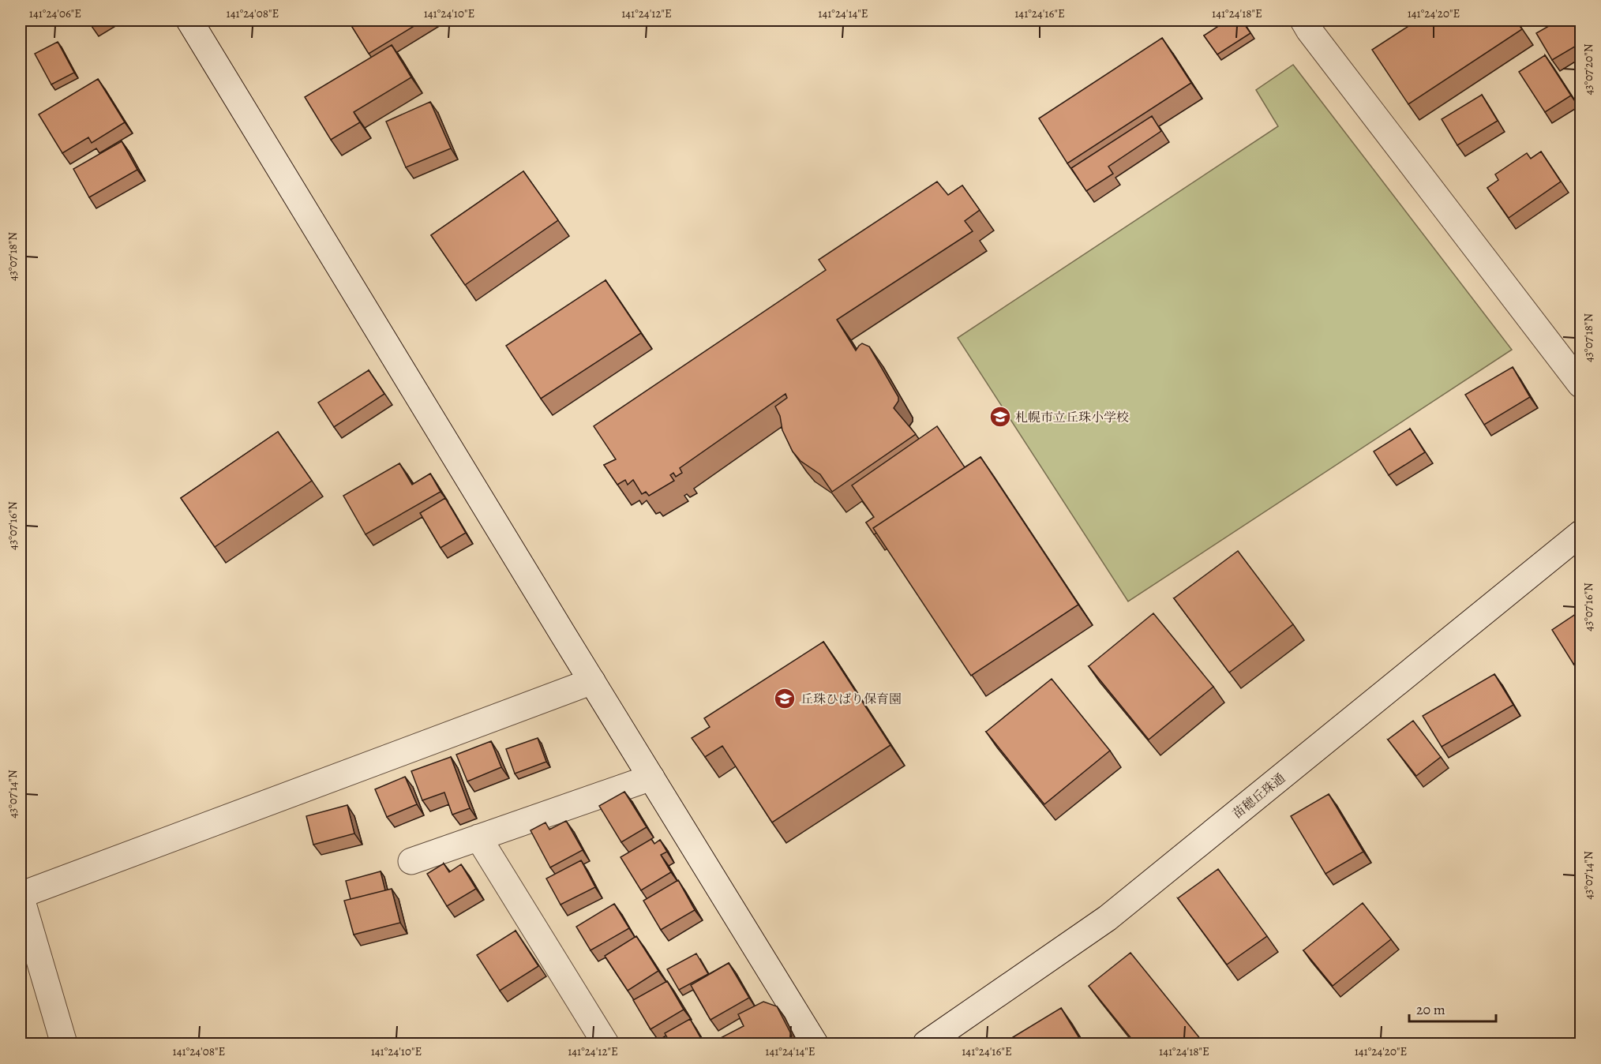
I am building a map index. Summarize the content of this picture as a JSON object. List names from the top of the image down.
{
  "streets": {
    "street": ["苗穂丘珠通"]
  },
  "places": {
    "school or university": ["札幌市立丘珠小学校", "丘珠ひばり保育園"]
  },
  "scale_bar": "20 m",
  "coordinates": [
    "141°24'06\"E",
    "141°24'08\"E",
    "141°24'10\"E",
    "141°24'12\"E",
    "141°24'14\"E",
    "141°24'16\"E",
    "141°24'18\"E",
    "141°24'20\"E",
    "43°07'20\"N",
    "43°07'18\"N",
    "43°07'16\"N",
    "43°07'14\"N"
  ]
}
